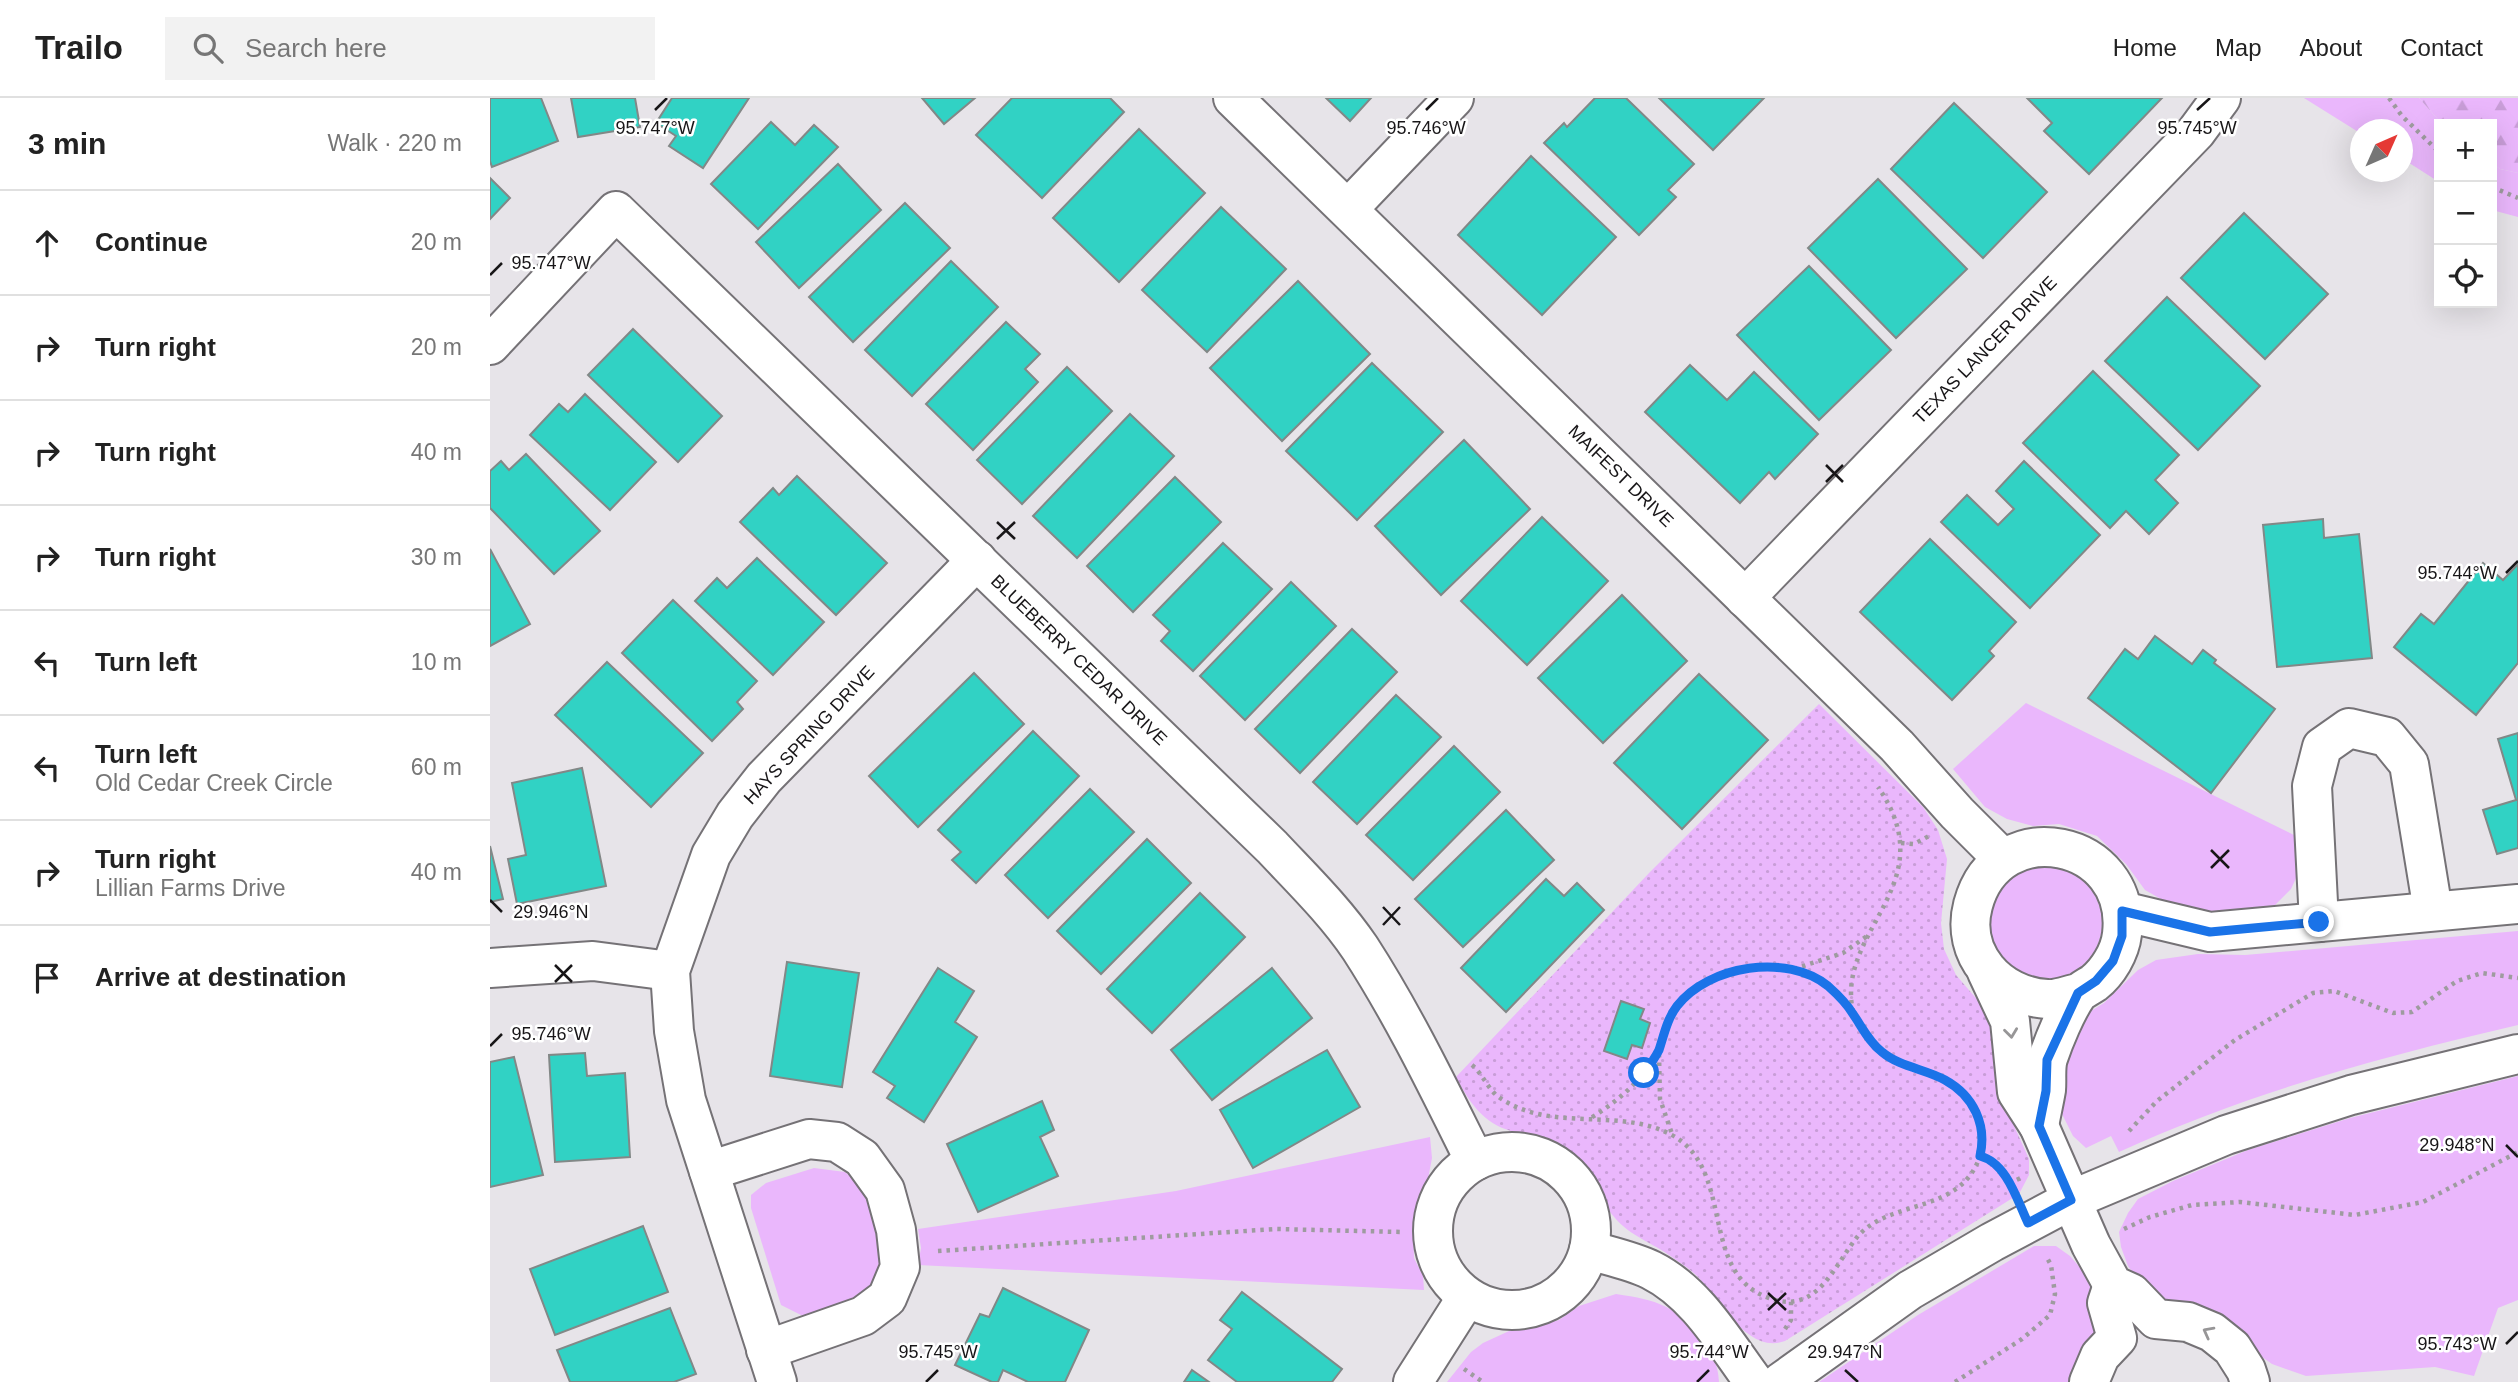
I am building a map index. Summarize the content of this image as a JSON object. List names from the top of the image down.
{
  "streets": {
    "street": [
      "TEXAS LANCER DRIVE",
      "MAIFEST DRIVE",
      "BLUEBERRY CEDAR DRIVE",
      "HAYS SPRING DRIVE"
    ]
  },
  "crossings": [
    ["TEXAS LANCER DRIVE", "MAIFEST DRIVE"],
    ["BLUEBERRY CEDAR DRIVE", "HAYS SPRING DRIVE"]
  ],
  "north": "top right",
  "page": {
    "header": "Trailo",
    "search": "Search here",
    "nav": [
      "Home",
      "Map",
      "About",
      "Contact"
    ],
    "heading": ["3 min", "Walk · 220 m"],
    "map_buttons": ["+", "−"],
    "list": [
      ["Continue", "20 m"],
      ["Turn right", "20 m"],
      ["Turn right", "40 m"],
      ["Turn right", "30 m"],
      ["Turn left", "10 m"],
      ["Turn left", "Old Cedar Creek Circle", "60 m"],
      ["Turn right", "Lillian Farms Drive", "40 m"],
      "Arrive at destination"
    ]
  },
  "coordinates": [
    "95.747°W",
    "95.746°W",
    "95.745°W",
    "95.744°W",
    "29.946°N",
    "29.948°N",
    "95.743°W",
    "29.947°N"
  ]
}
